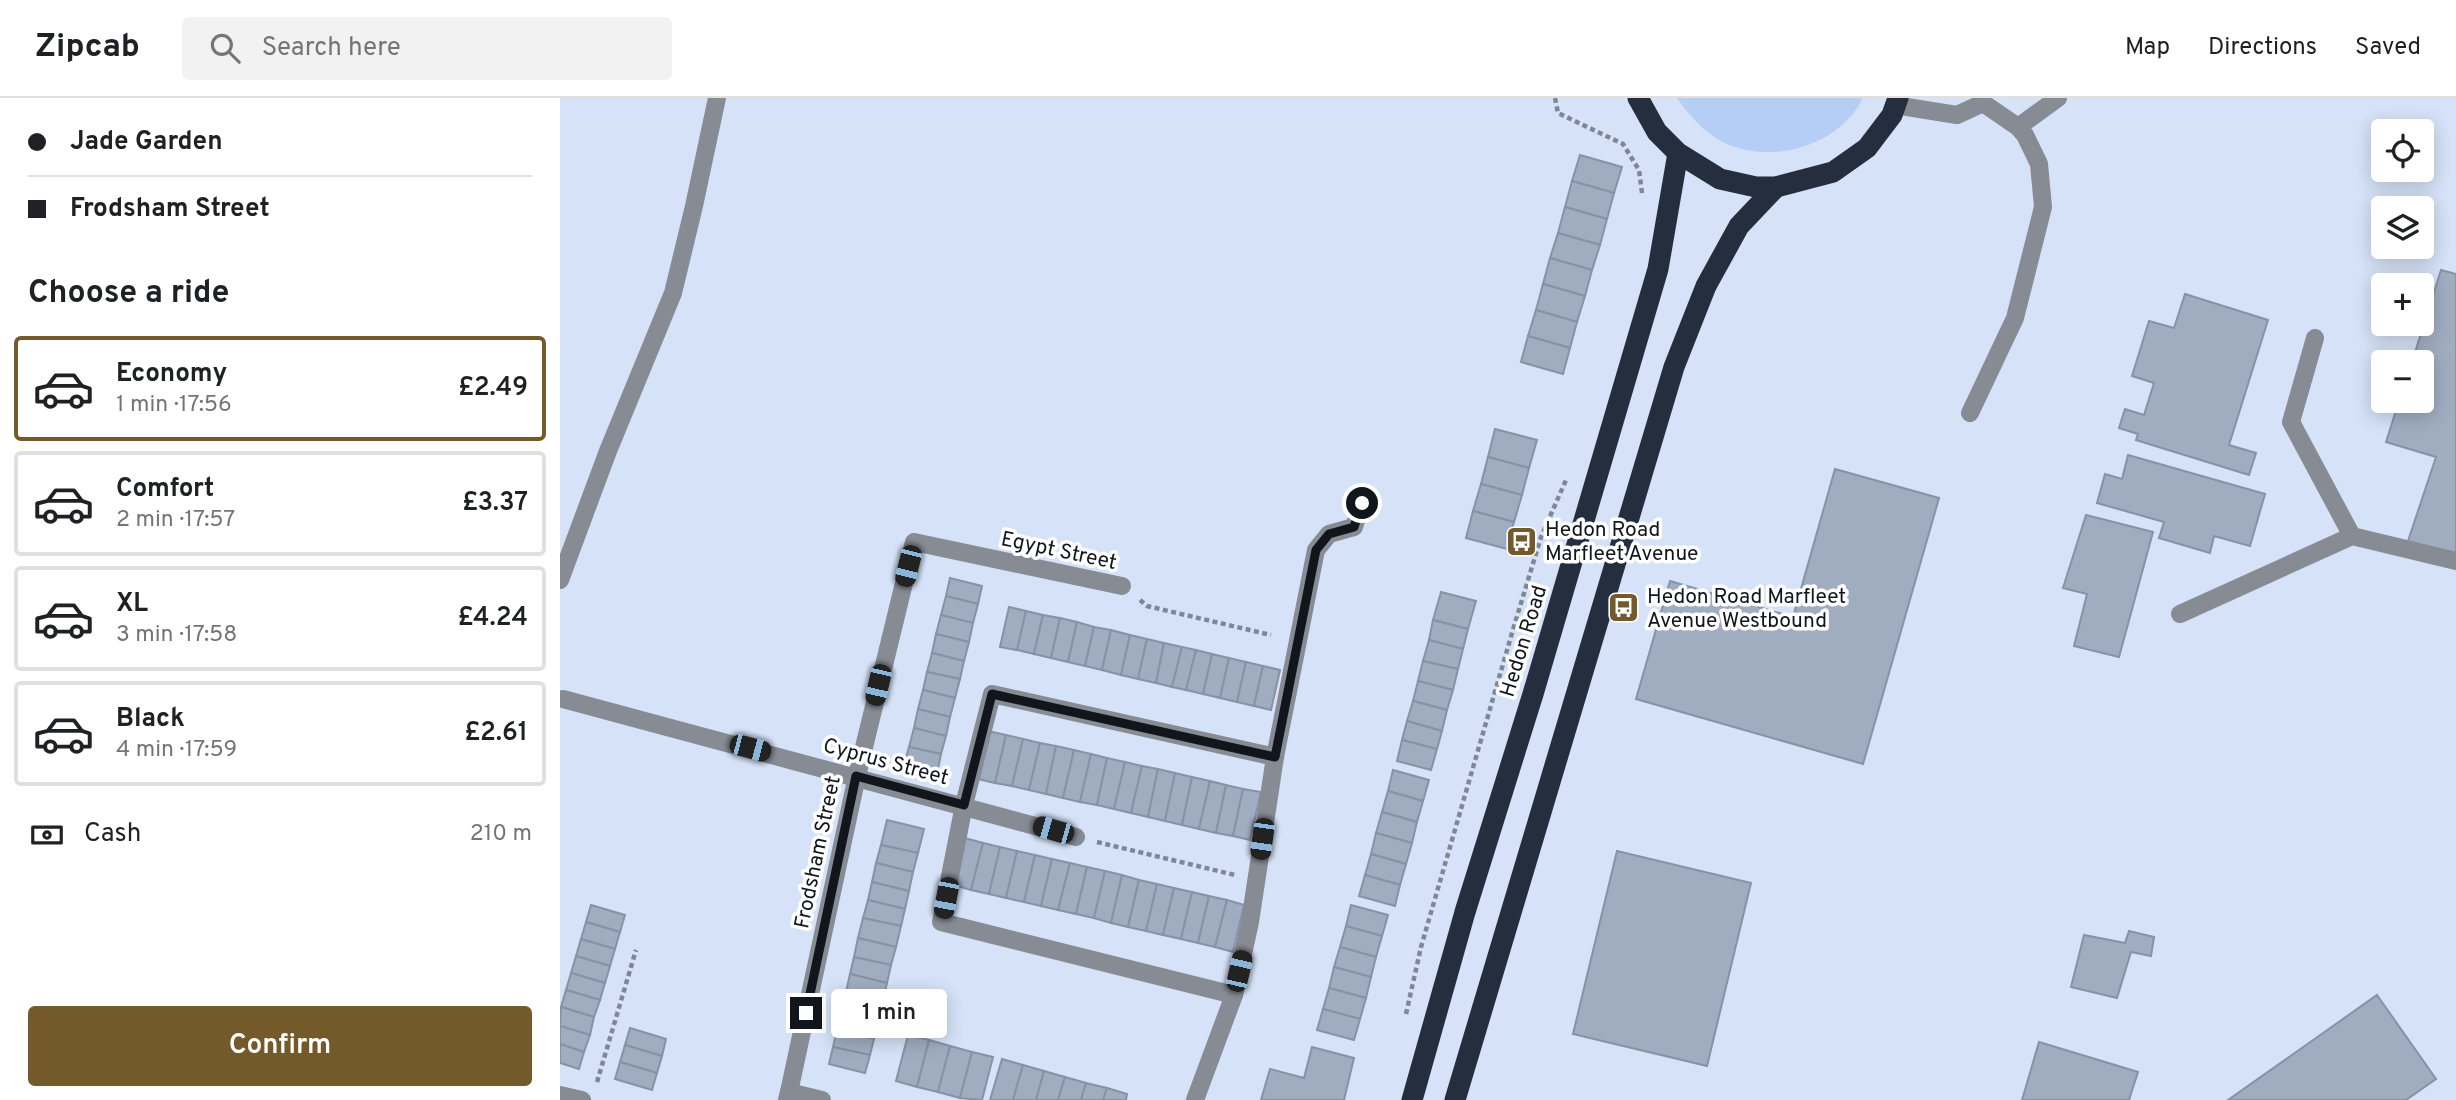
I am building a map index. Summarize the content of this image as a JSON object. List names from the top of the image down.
{
  "streets": {
    "highway": ["Hedon Road"],
    "street": ["Egypt Street", "Cyprus Street", "Frodsham Street"]
  },
  "crossings": [
    ["Egypt Street", "Frodsham Street"],
    ["Cyprus Street", "Frodsham Street"]
  ],
  "places": {
    "bus stop": ["Hedon Road Marfleet Avenue", "Hedon Road Marfleet Avenue Westbound"]
  },
  "page": {
    "header": "Zipcab",
    "search": "Search here",
    "nav": ["Map", "Directions", "Saved"],
    "banner": ["Jade Garden", "Frodsham Street"],
    "map_buttons": ["+", "−"],
    "heading": "Choose a ride",
    "list": [
      {
        "name": "Economy",
        "note": "1 min · 17:56",
        "value": "£2.49"
      },
      {
        "name": "Comfort",
        "note": "2 min · 17:57",
        "value": "£3.37"
      },
      {
        "name": "XL",
        "note": "3 min · 17:58",
        "value": "£4.24"
      },
      {
        "name": "Black",
        "note": "4 min · 17:59",
        "value": "£2.61"
      }
    ],
    "pay": ["Cash", "210 m"],
    "bubble": "1 min",
    "buttons": "Confirm"
  }
}
